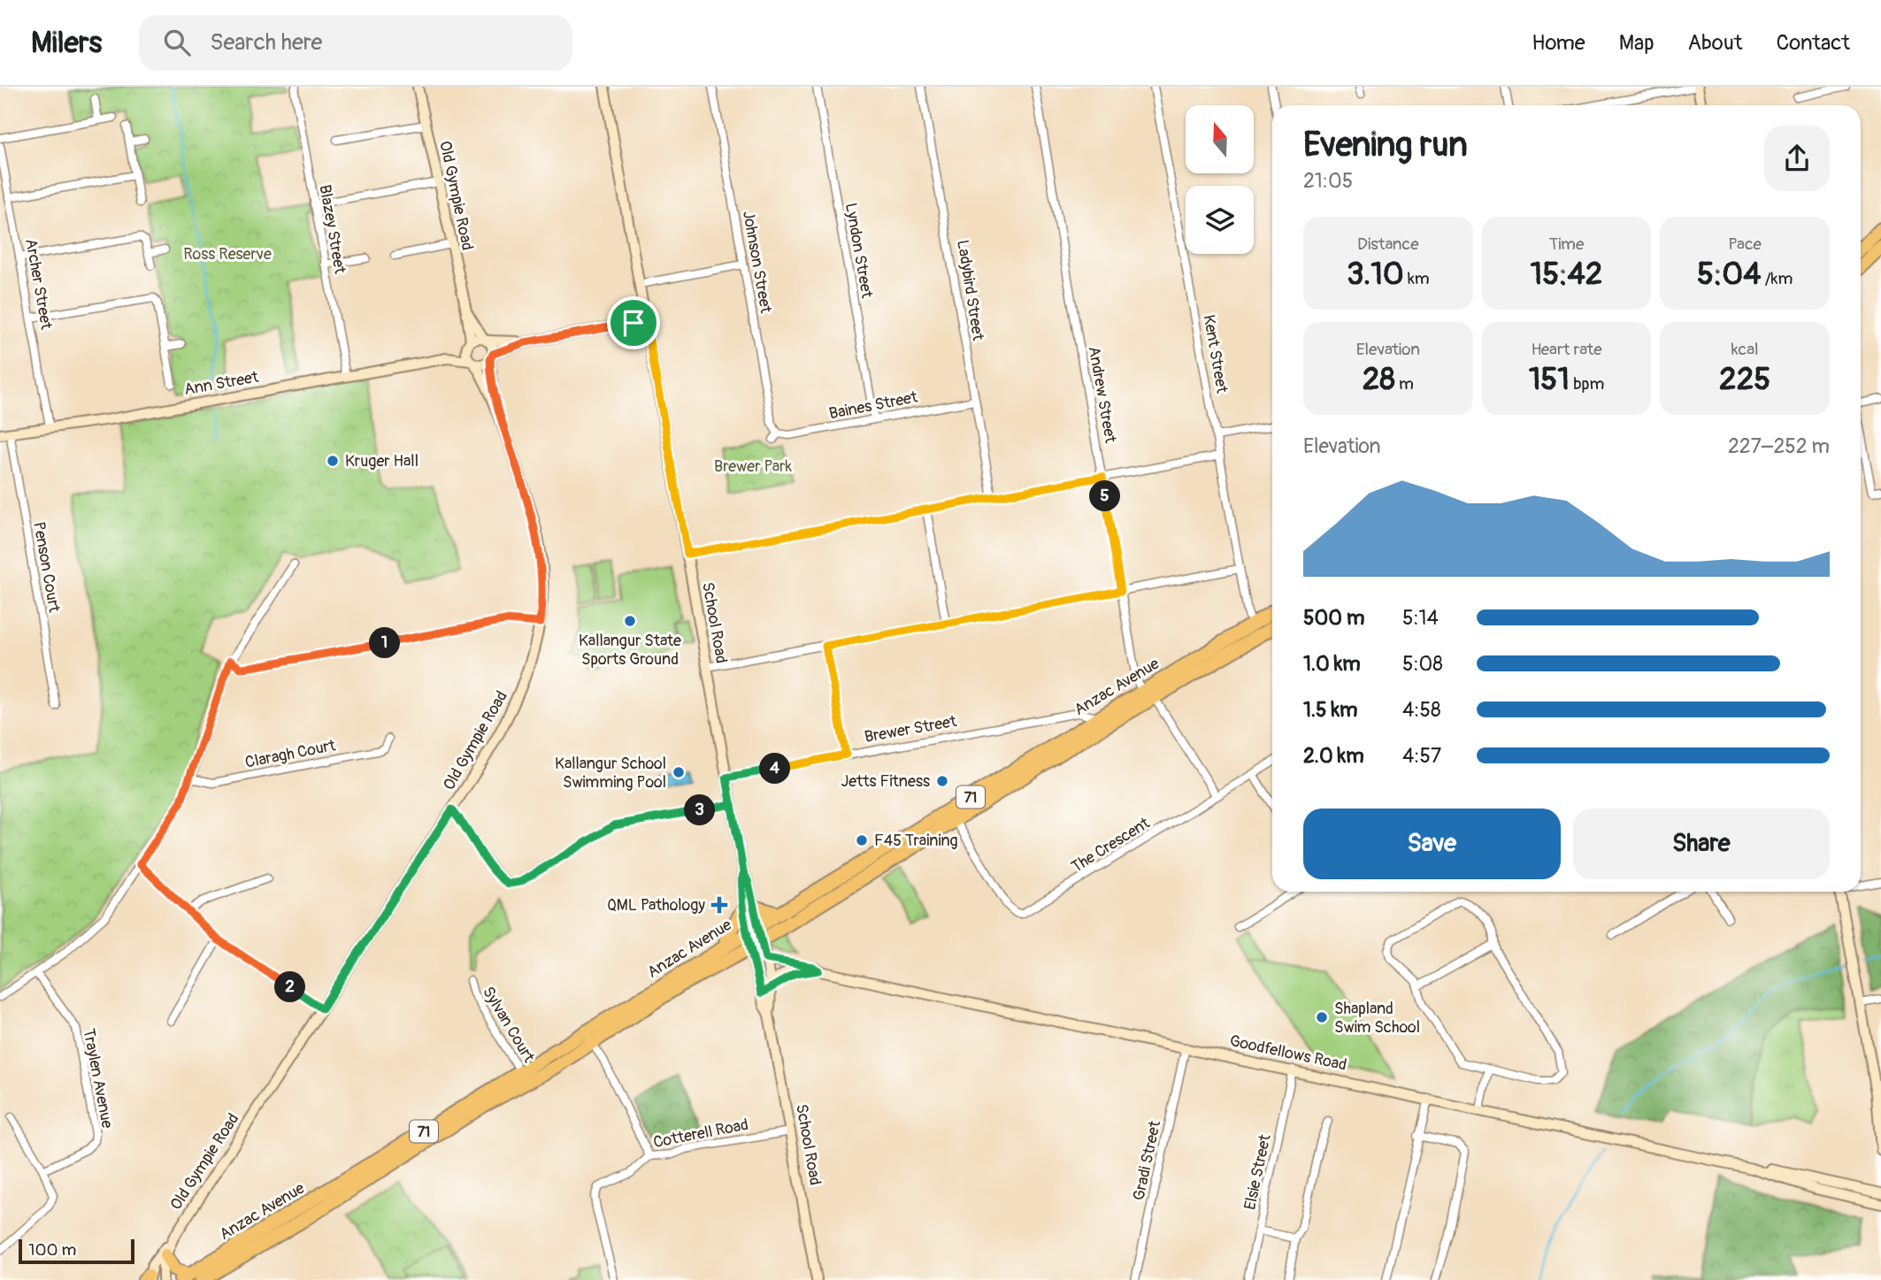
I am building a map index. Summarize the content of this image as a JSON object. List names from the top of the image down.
{
  "streets": {
    "highway": ["Anzac Avenue", "71"],
    "street": [
      "Old Gympie Road",
      "Blazey Street",
      "Lyndon Street",
      "Johnson Street",
      "Archer Street",
      "Ladybird Street",
      "Kent Street",
      "Ann Street",
      "Andrew Street",
      "Baines Street",
      "Penson Court",
      "School Road",
      "Brewer Street",
      "Claragh Court",
      "The Crescent",
      "Sylvan Court",
      "Goodfellows Road",
      "Traylen Avenue",
      "Cotterell Road",
      "Gradi Street",
      "Elsie Street"
    ]
  },
  "crossings": [
    ["Old Gympie Road", "Ann Street"],
    ["Blazey Street", "Ann Street"],
    ["Lyndon Street", "Baines Street"],
    ["Johnson Street", "Baines Street"],
    ["Archer Street", "Ann Street"],
    ["Ladybird Street", "Baines Street"],
    ["Kent Street", "Anzac Avenue"],
    ["Ann Street", "Penson Court"],
    ["Andrew Street", "Anzac Avenue"],
    ["School Road", "Anzac Avenue"],
    ["School Road", "Brewer Street"],
    ["School Road", "Goodfellows Road"],
    ["School Road", "Cotterell Road"],
    ["Anzac Avenue", "Brewer Street"],
    ["Anzac Avenue", "The Crescent"],
    ["Anzac Avenue", "Sylvan Court"],
    ["Goodfellows Road", "Gradi Street"],
    ["Goodfellows Road", "Elsie Street"]
  ],
  "parks": ["Ross Reserve", "Brewer Park"],
  "places": {
    "other": [
      "Kruger Hall",
      "Kallangur State Sports Ground",
      "Kallangur School Swimming Pool",
      "Jetts Fitness",
      "F45 Training",
      "Shapland Swim School"
    ],
    "health": ["QML Pathology"]
  },
  "scale_bar": "100 m",
  "north": "top",
  "page": {
    "header": "Milers",
    "search": "Search here",
    "nav": [
      "Home",
      "Map",
      "About",
      "Contact"
    ],
    "heading": ["Evening run", "21:05"],
    "stats": [
      ["Distance", "3.10 km"],
      ["Time", "15:42"],
      ["Pace", "5:04 /km"],
      ["Elevation", "28 m"],
      ["Heart rate", "151 bpm"],
      ["kcal", "225"]
    ],
    "chart": ["Elevation", "227–252 m"],
    "pins": [
      "5",
      "1",
      "4",
      "3",
      "2"
    ],
    "list": [
      {
        "name": "500 m",
        "note": "5:14"
      },
      {
        "name": "1.0 km",
        "note": "5:08"
      },
      {
        "name": "1.5 km",
        "note": "4:58"
      },
      {
        "name": "2.0 km",
        "note": "4:57"
      }
    ],
    "buttons": ["Save", "Share"],
    "scale": "100 m"
  }
}
